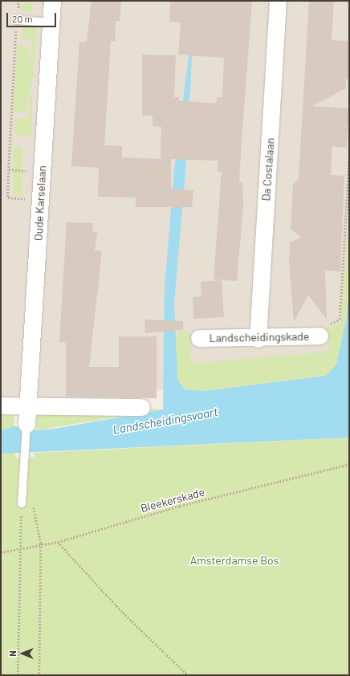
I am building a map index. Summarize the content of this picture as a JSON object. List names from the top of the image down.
{
  "streets": {
    "street": ["Da Costalaan", "Oude Karselaan", "Landscheidingskade"],
    "path": ["Bleekerskade"]
  },
  "crossings": [
    ["Da Costalaan", "Landscheidingskade"]
  ],
  "water": ["Landscheidingsvaart"],
  "parks": ["Amsterdamse Bos"],
  "scale_bar": "20 m",
  "north": "left"
}
